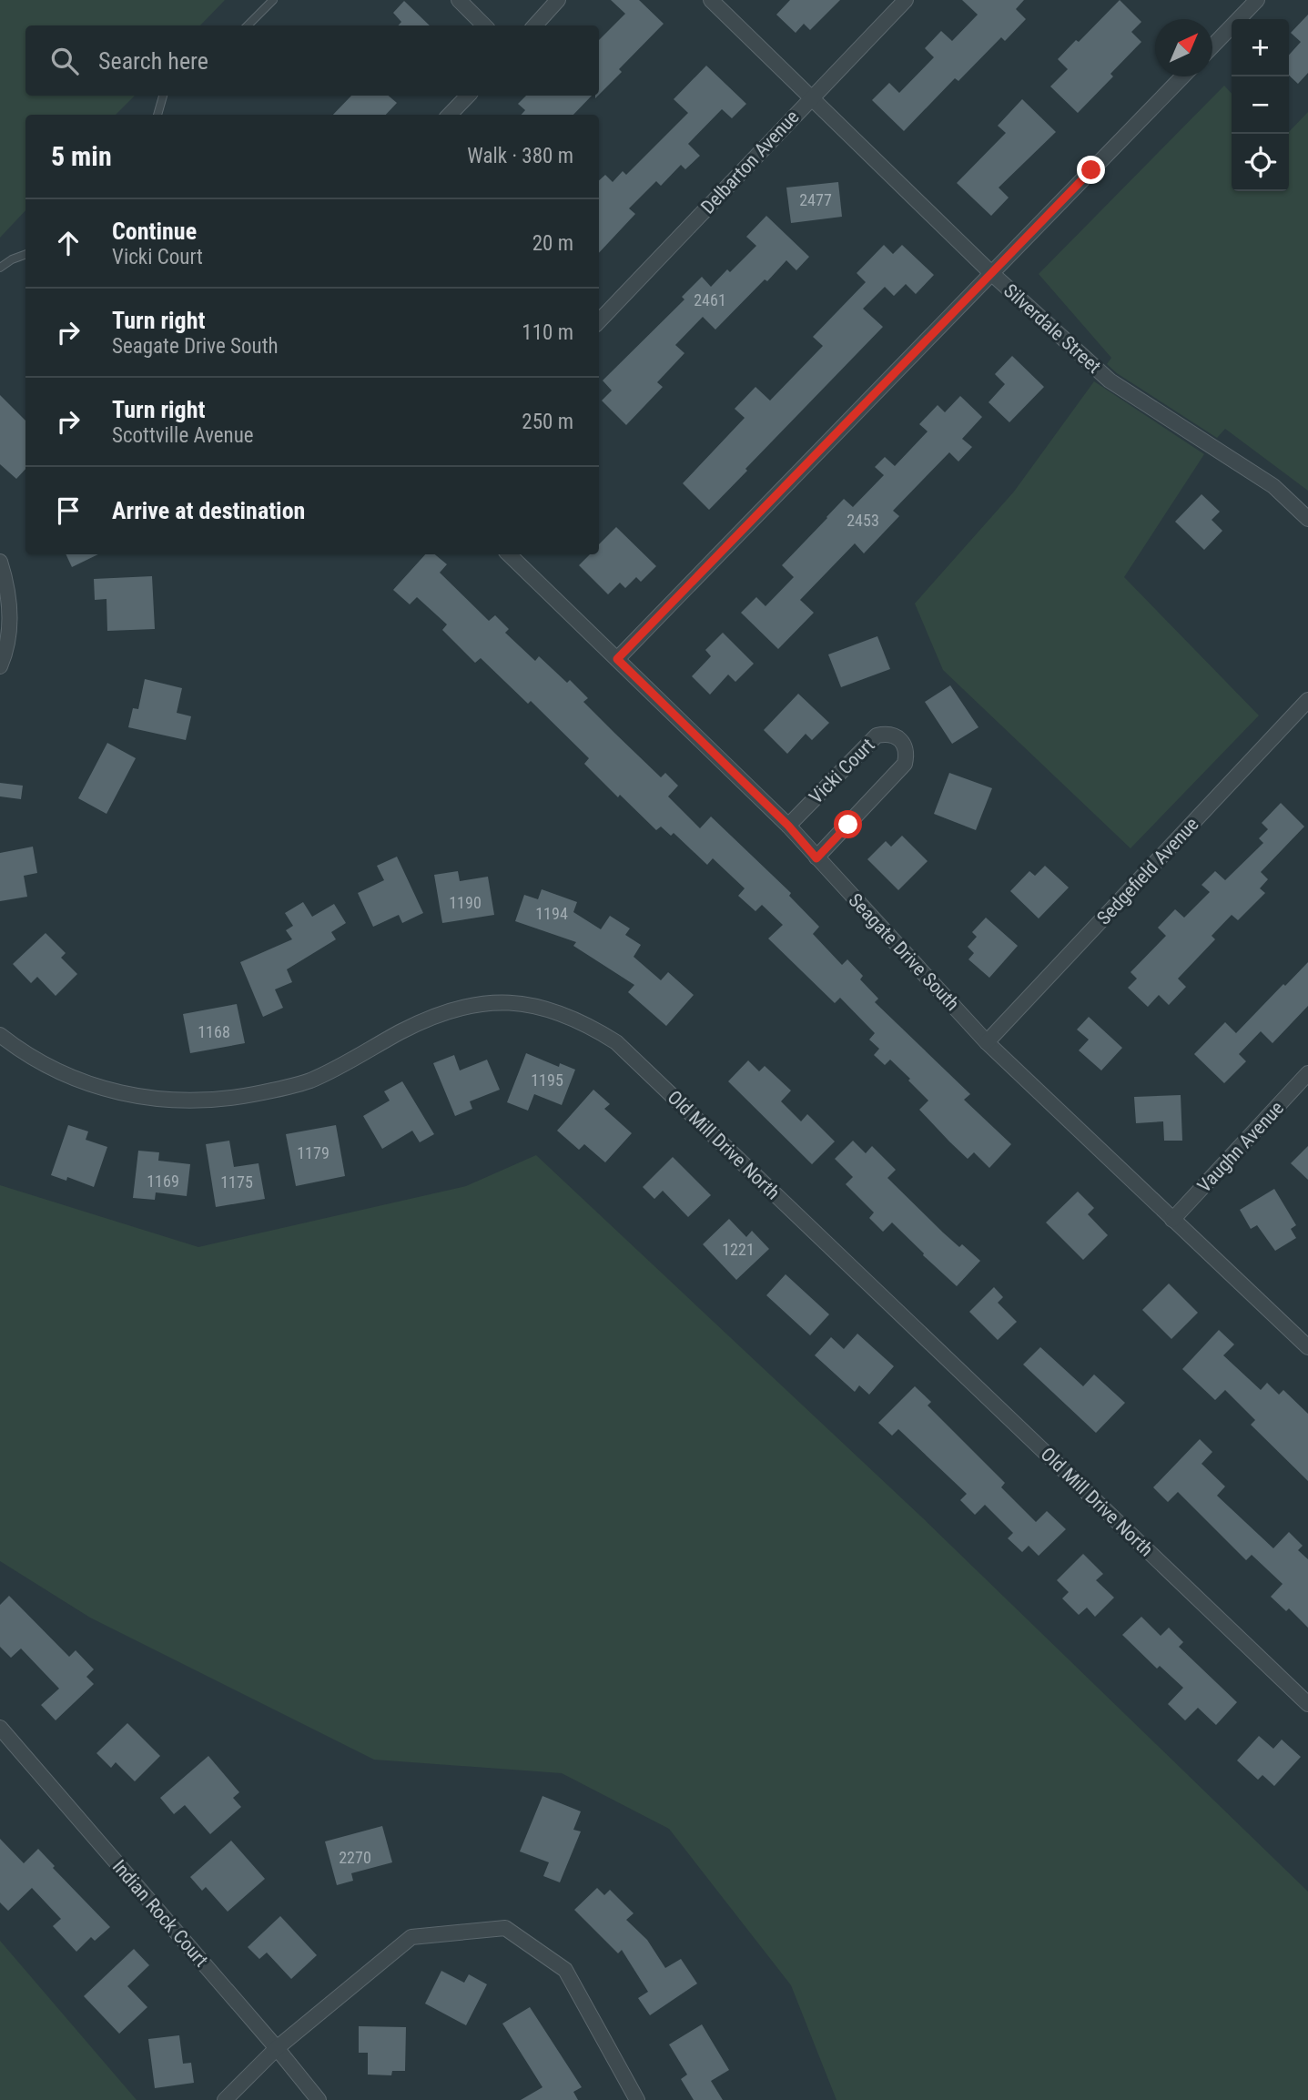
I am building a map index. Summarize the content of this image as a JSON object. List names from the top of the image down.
{
  "streets": {
    "street": [
      "Delbarton Avenue",
      "Silverdale Street",
      "Vicki Court",
      "Sedgefield Avenue",
      "Seagate Drive South",
      "Old Mill Drive North",
      "Vaughn Avenue",
      "Indian Rock Court"
    ]
  },
  "crossings": [
    ["Delbarton Avenue", "Silverdale Street"],
    ["Vicki Court", "Seagate Drive South"],
    ["Sedgefield Avenue", "Seagate Drive South"],
    ["Seagate Drive South", "Vaughn Avenue"]
  ],
  "house_numbers": [
    "2477",
    "2461",
    "2453",
    "1190",
    "1194",
    "1168",
    "1195",
    "1179",
    "1169",
    "1175",
    "1221",
    "2270"
  ],
  "north": "top right",
  "page": {
    "map_buttons": ["+", "−"],
    "search": "Search here",
    "heading": ["5 min", "Walk · 380 m"],
    "list": [
      ["Continue", "Vicki Court", "20 m"],
      ["Turn right", "Seagate Drive South", "110 m"],
      ["Turn right", "Scottville Avenue", "250 m"],
      "Arrive at destination"
    ]
  }
}
